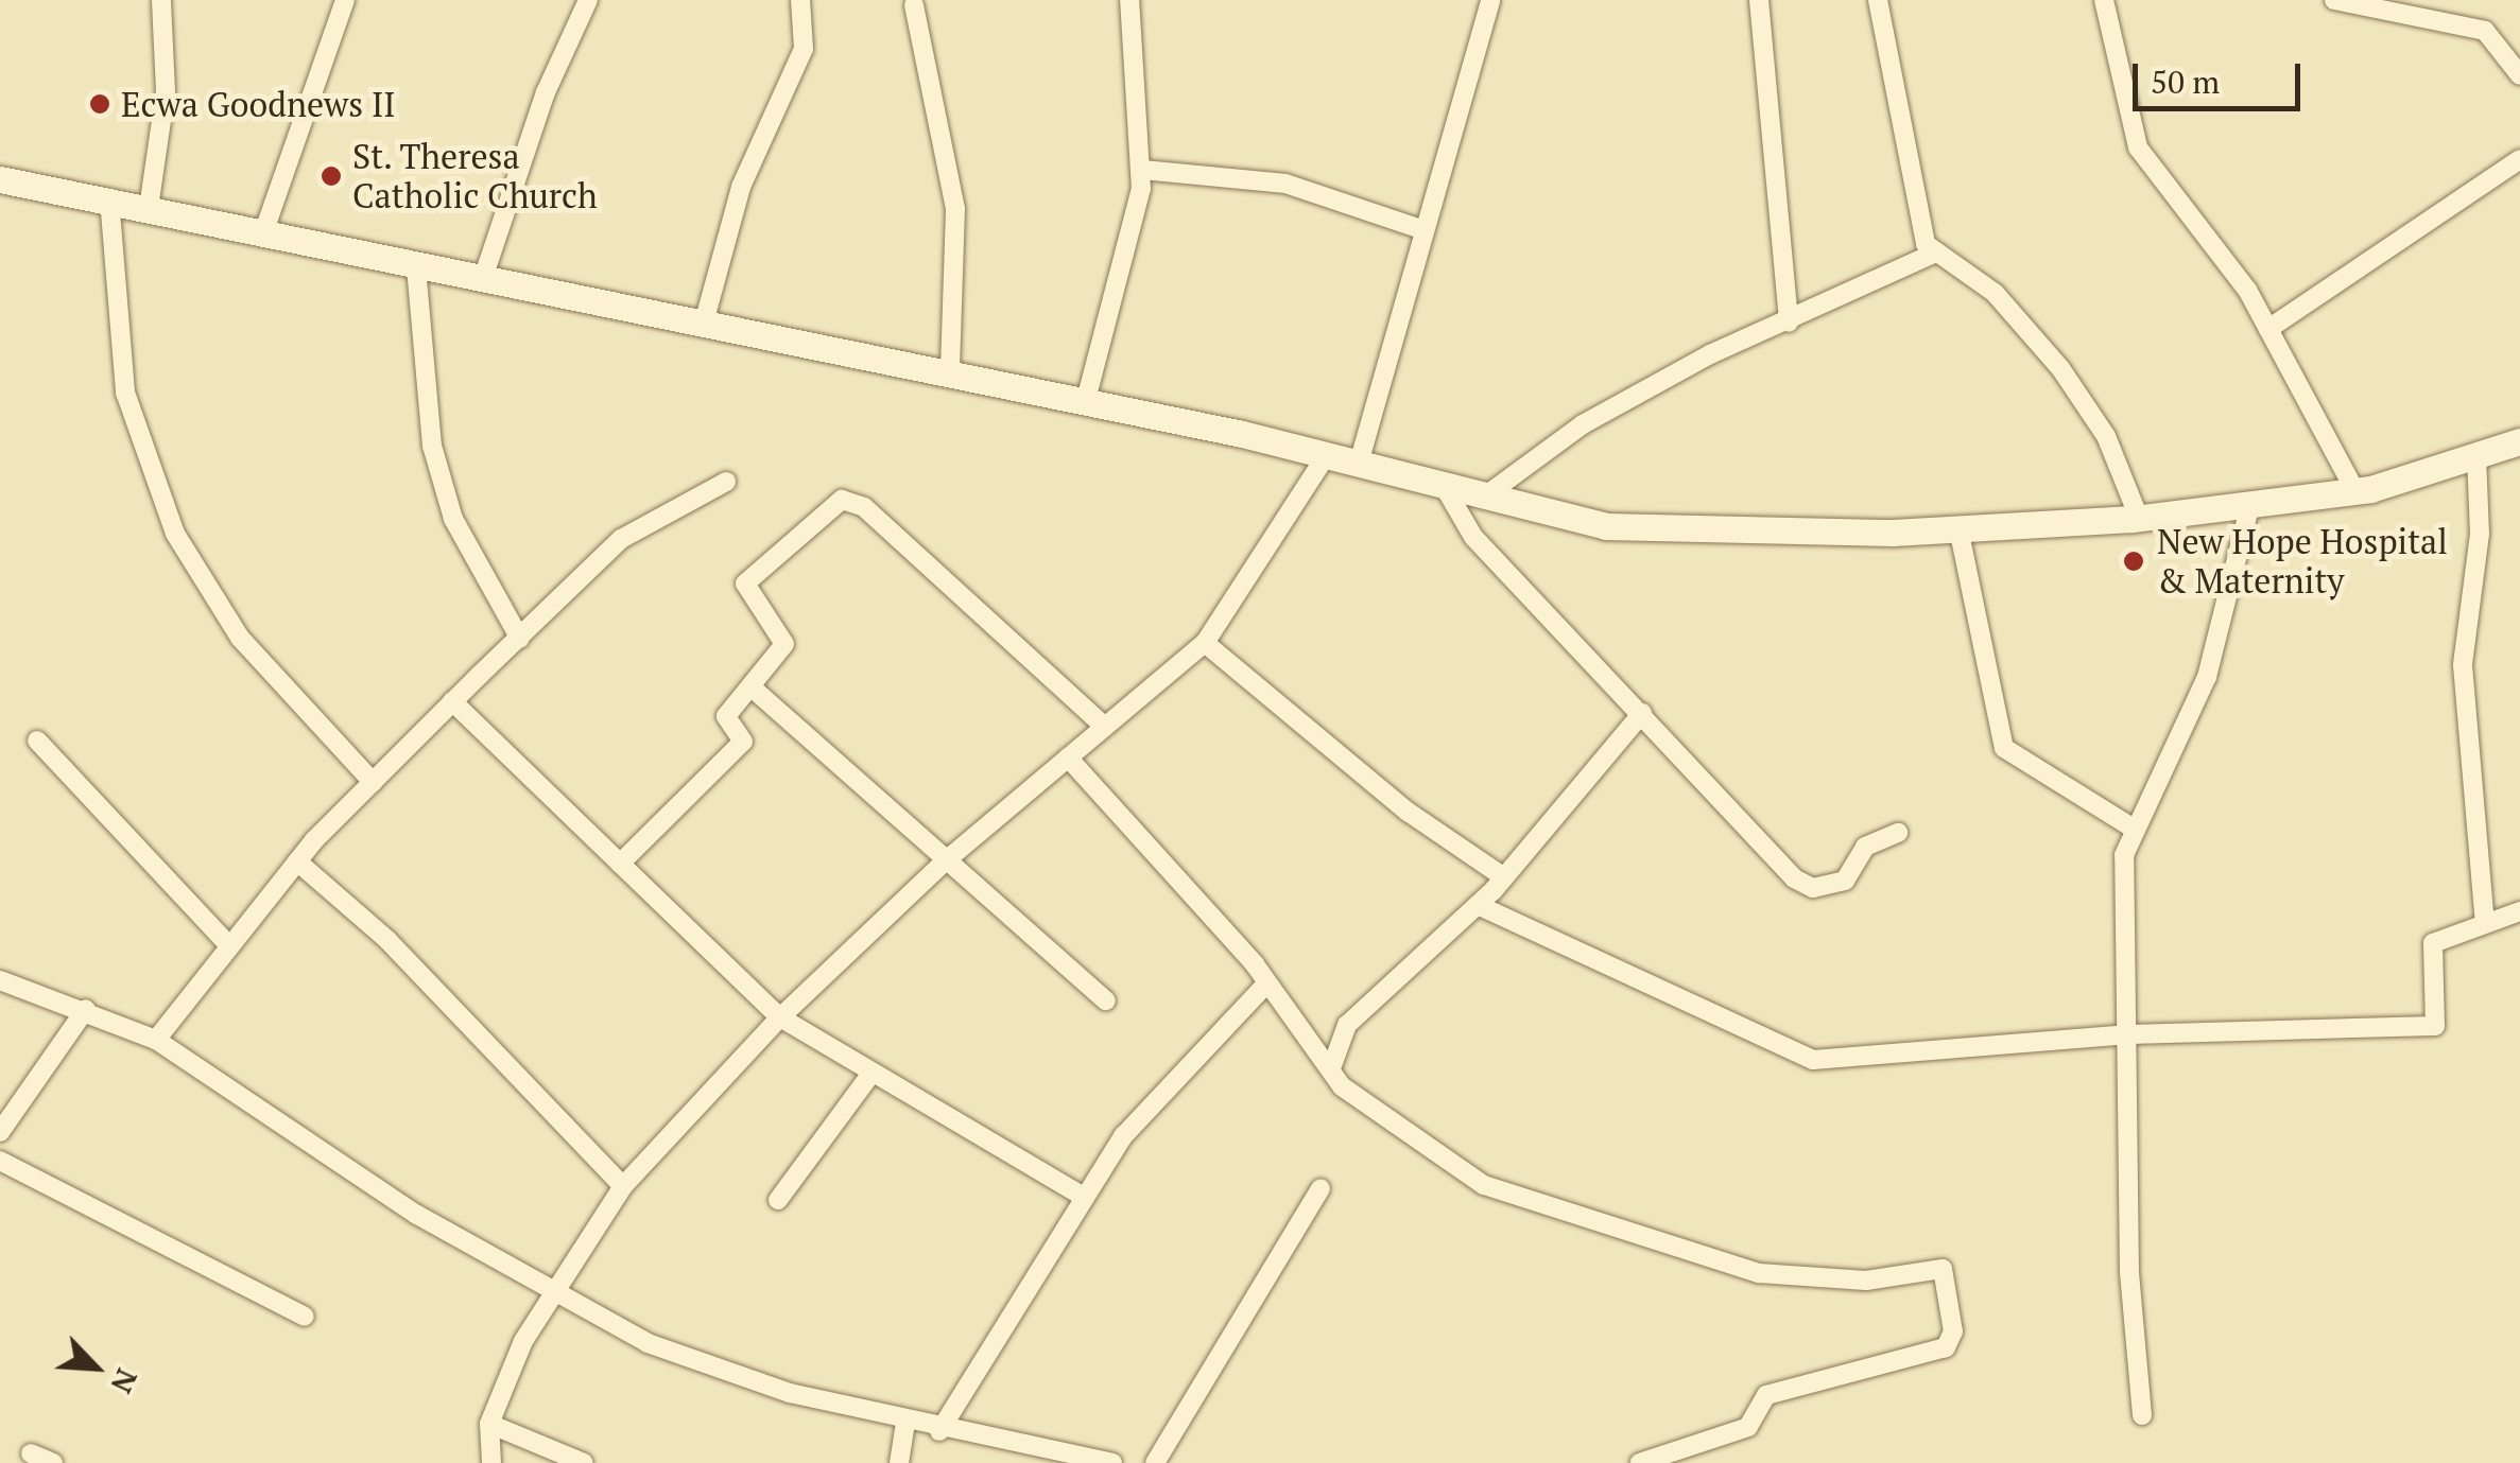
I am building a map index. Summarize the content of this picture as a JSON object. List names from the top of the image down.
{
  "places": ["Ecwa Goodnews II", "St. Theresa Catholic Church", "New Hope Hospital & Maternity"],
  "scale_bar": "50 m",
  "north": "bottom right"
}
